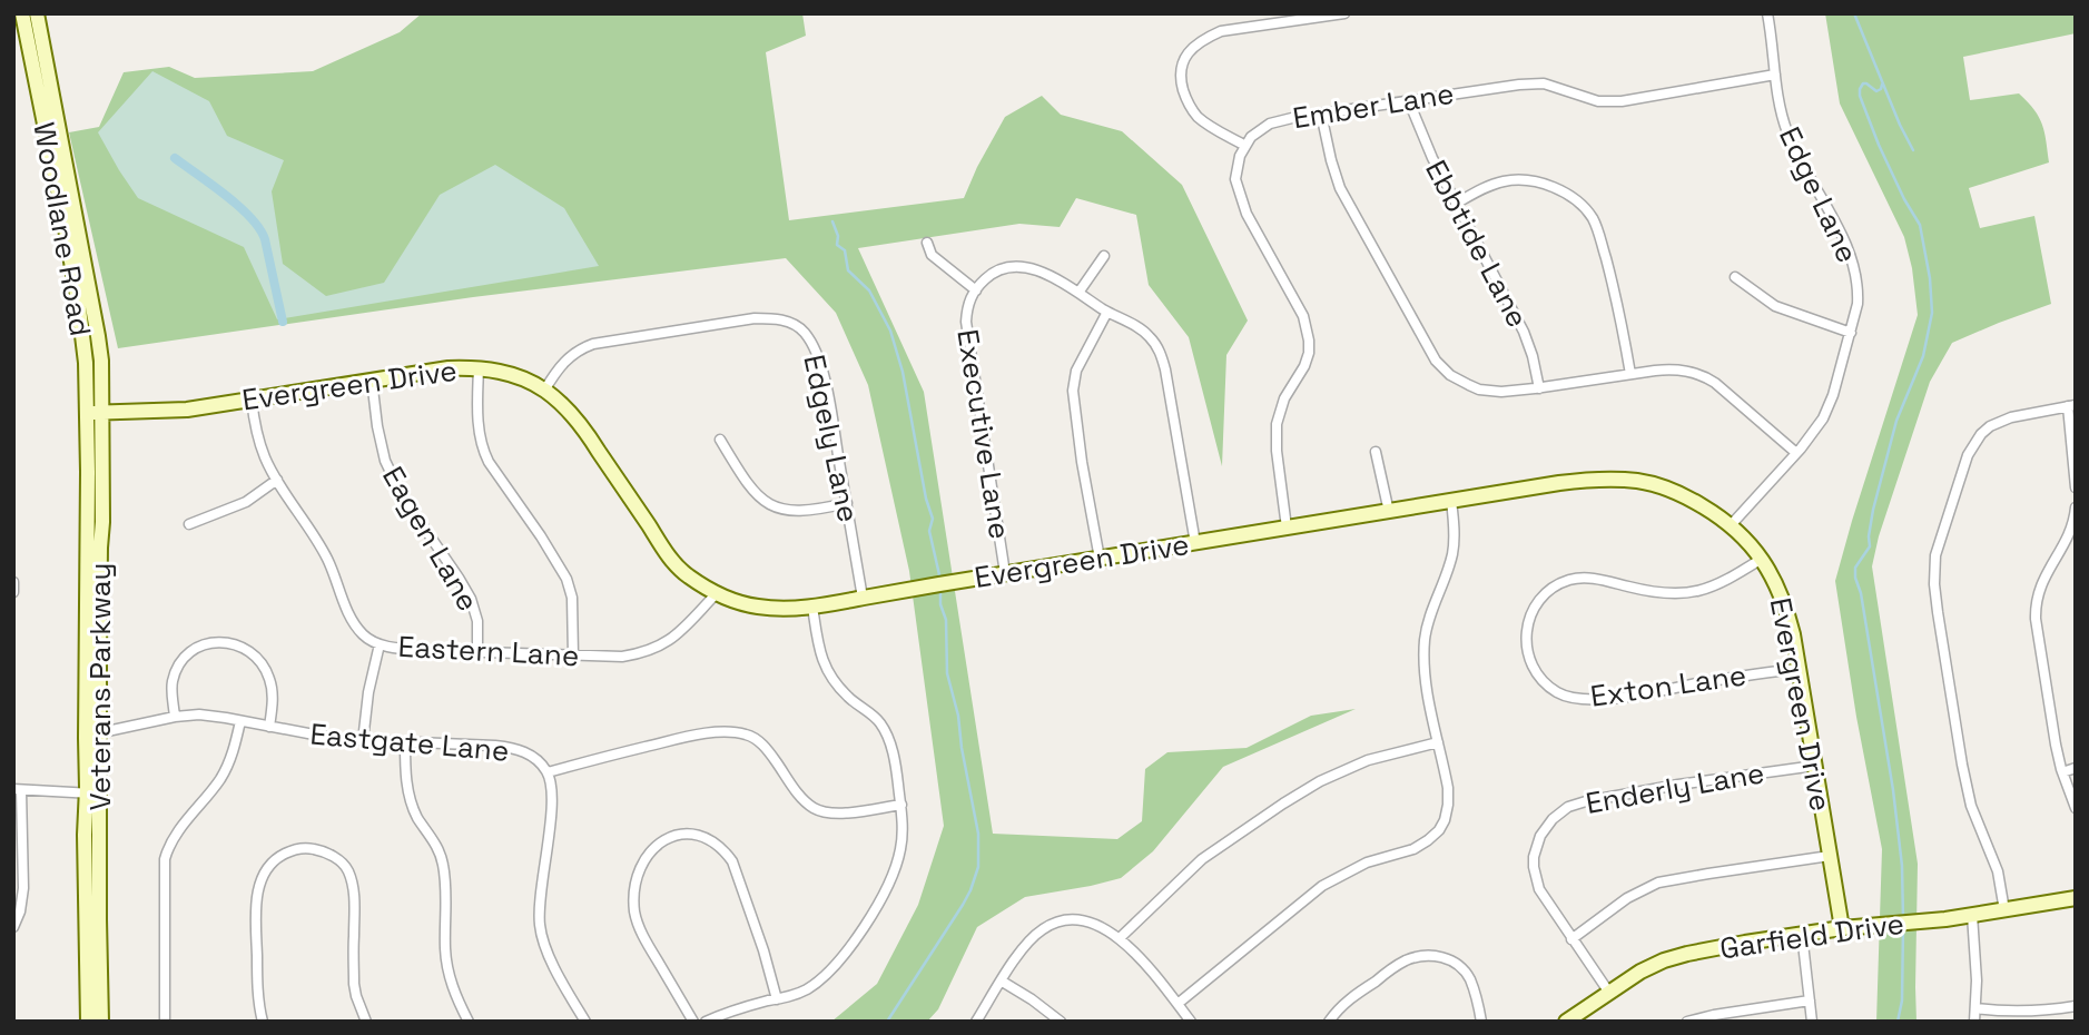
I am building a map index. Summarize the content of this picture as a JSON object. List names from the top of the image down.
{
  "streets": {
    "street": [
      "Ember Lane",
      "Edge Lane",
      "Woodlane Road",
      "Ebbtide Lane",
      "Evergreen Drive",
      "Executive Lane",
      "Edgely Lane",
      "Eagen Lane",
      "Eastern Lane",
      "Exton Lane",
      "Veterans Parkway",
      "Eastgate Lane",
      "Enderly Lane",
      "Garfield Drive"
    ]
  },
  "crossings": [
    ["Ember Lane", "Edge Lane"],
    ["Ember Lane", "Ebbtide Lane"],
    ["Edge Lane", "Evergreen Drive"],
    ["Woodlane Road", "Veterans Parkway"],
    ["Evergreen Drive", "Executive Lane"],
    ["Evergreen Drive", "Edgely Lane"],
    ["Evergreen Drive", "Eagen Lane"],
    ["Evergreen Drive", "Eastern Lane"],
    ["Evergreen Drive", "Exton Lane"],
    ["Evergreen Drive", "Veterans Parkway"],
    ["Evergreen Drive", "Enderly Lane"],
    ["Evergreen Drive", "Garfield Drive"],
    ["Eagen Lane", "Eastern Lane"],
    ["Veterans Parkway", "Eastgate Lane"],
    ["Enderly Lane", "Garfield Drive"]
  ]
}
